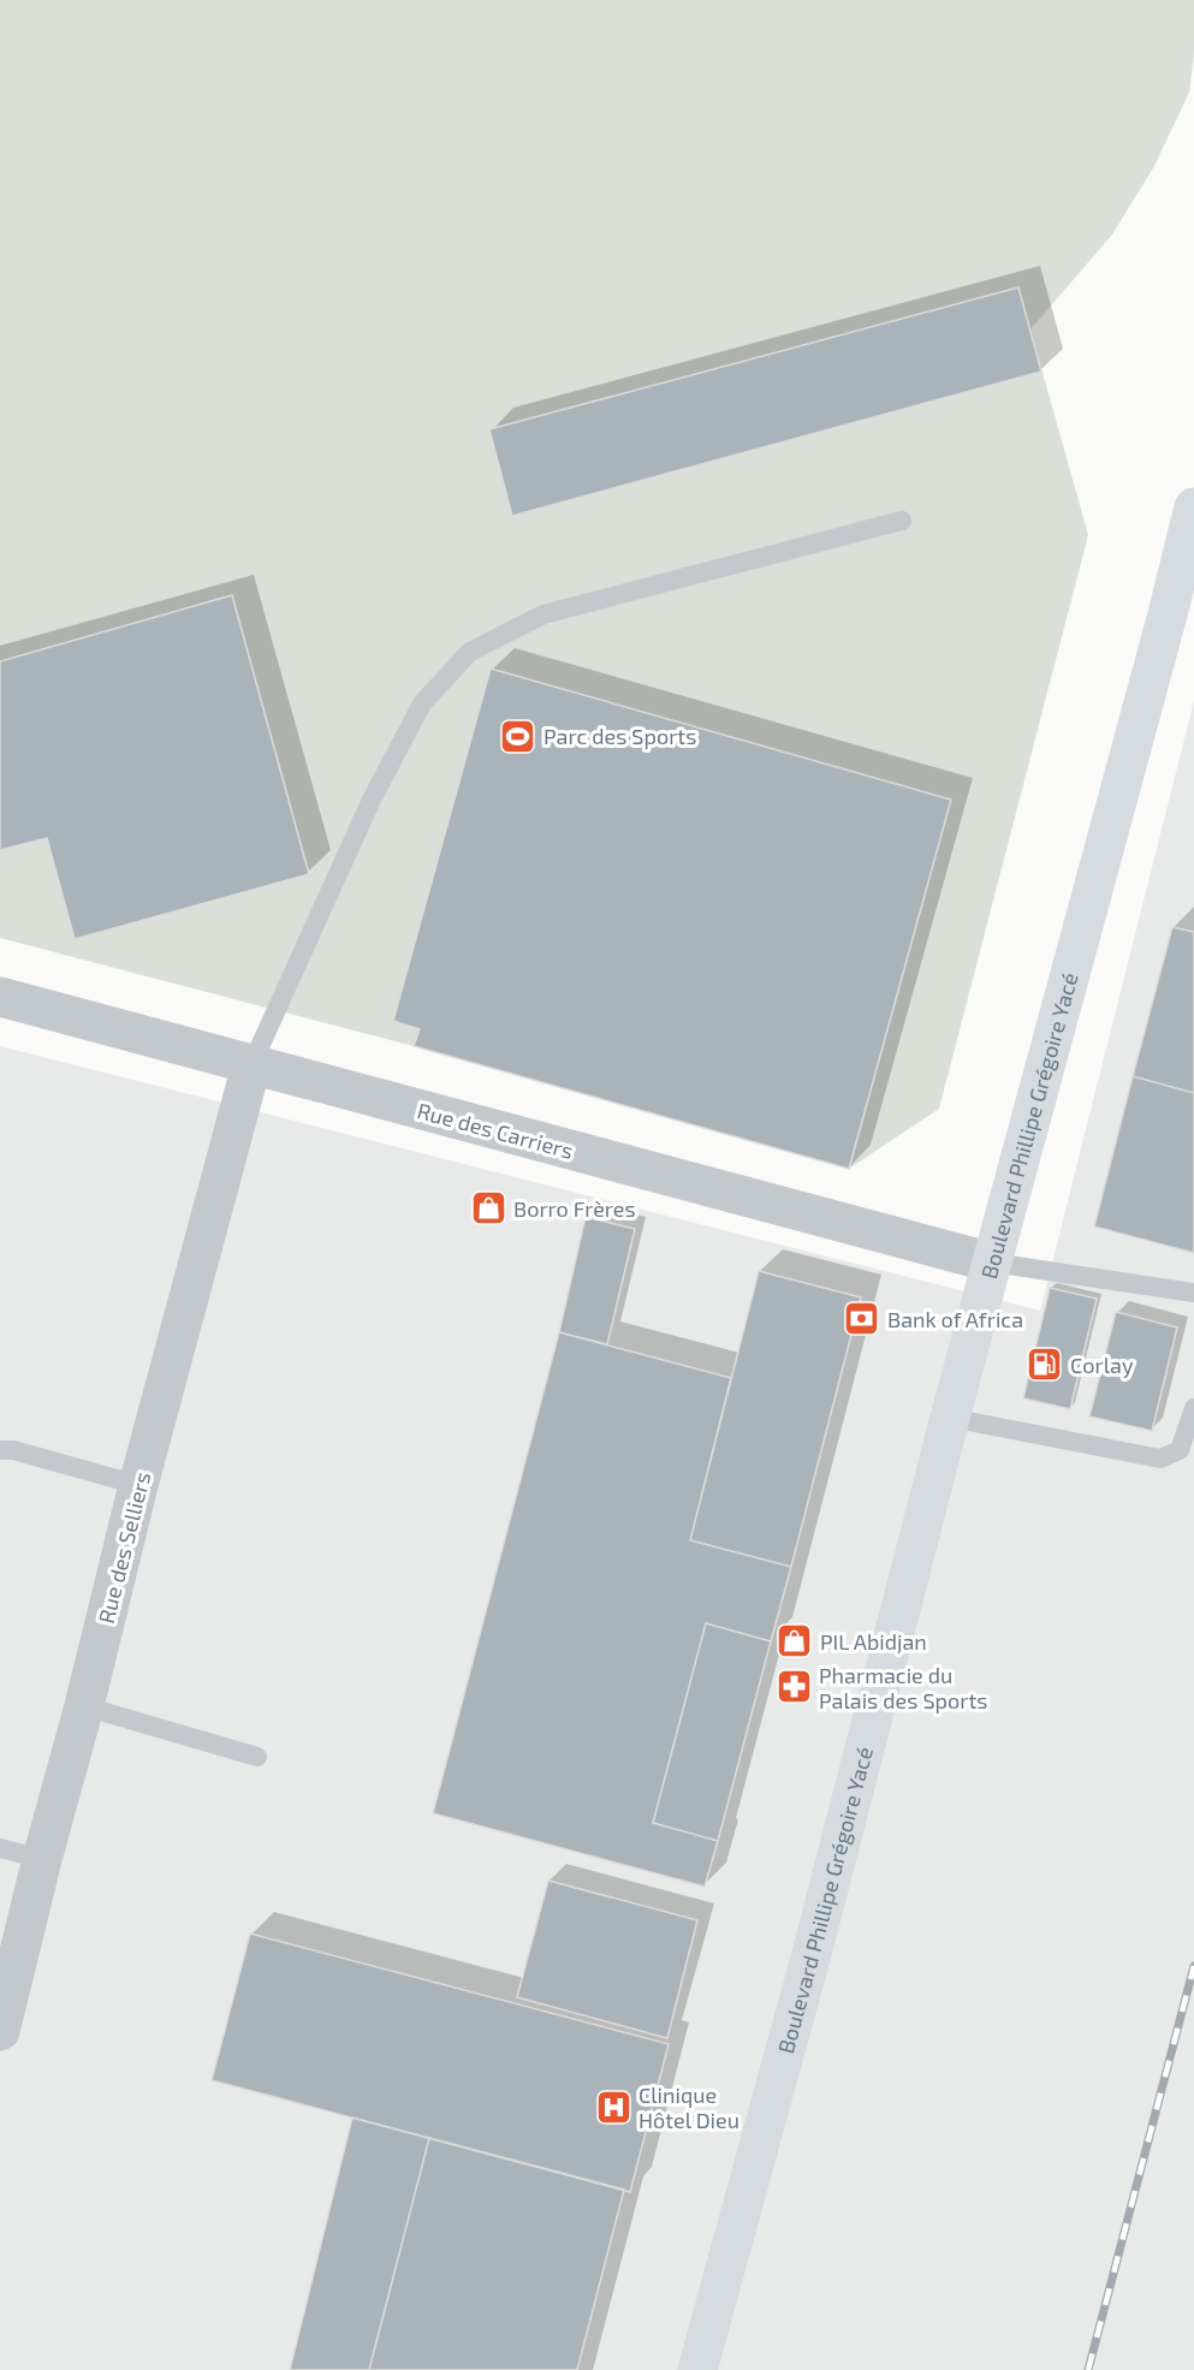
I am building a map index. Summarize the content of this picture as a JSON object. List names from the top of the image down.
{
  "streets": {
    "main road": ["Boulevard Phillipe Grégoire Yacé"],
    "street": ["Rue des Carriers", "Rue des Selliers"]
  },
  "crossings": [
    ["Boulevard Phillipe Grégoire Yacé", "Rue des Carriers"],
    ["Rue des Carriers", "Rue des Selliers"]
  ],
  "places": {
    "sports": ["Parc des Sports"],
    "shop": ["Borro Frères", "PIL Abidjan"],
    "bank": ["Bank of Africa"],
    "fuel station": ["Corlay"],
    "pharmacy": ["Pharmacie du Palais des Sports"],
    "hospital": ["Clinique Hôtel Dieu"]
  }
}
